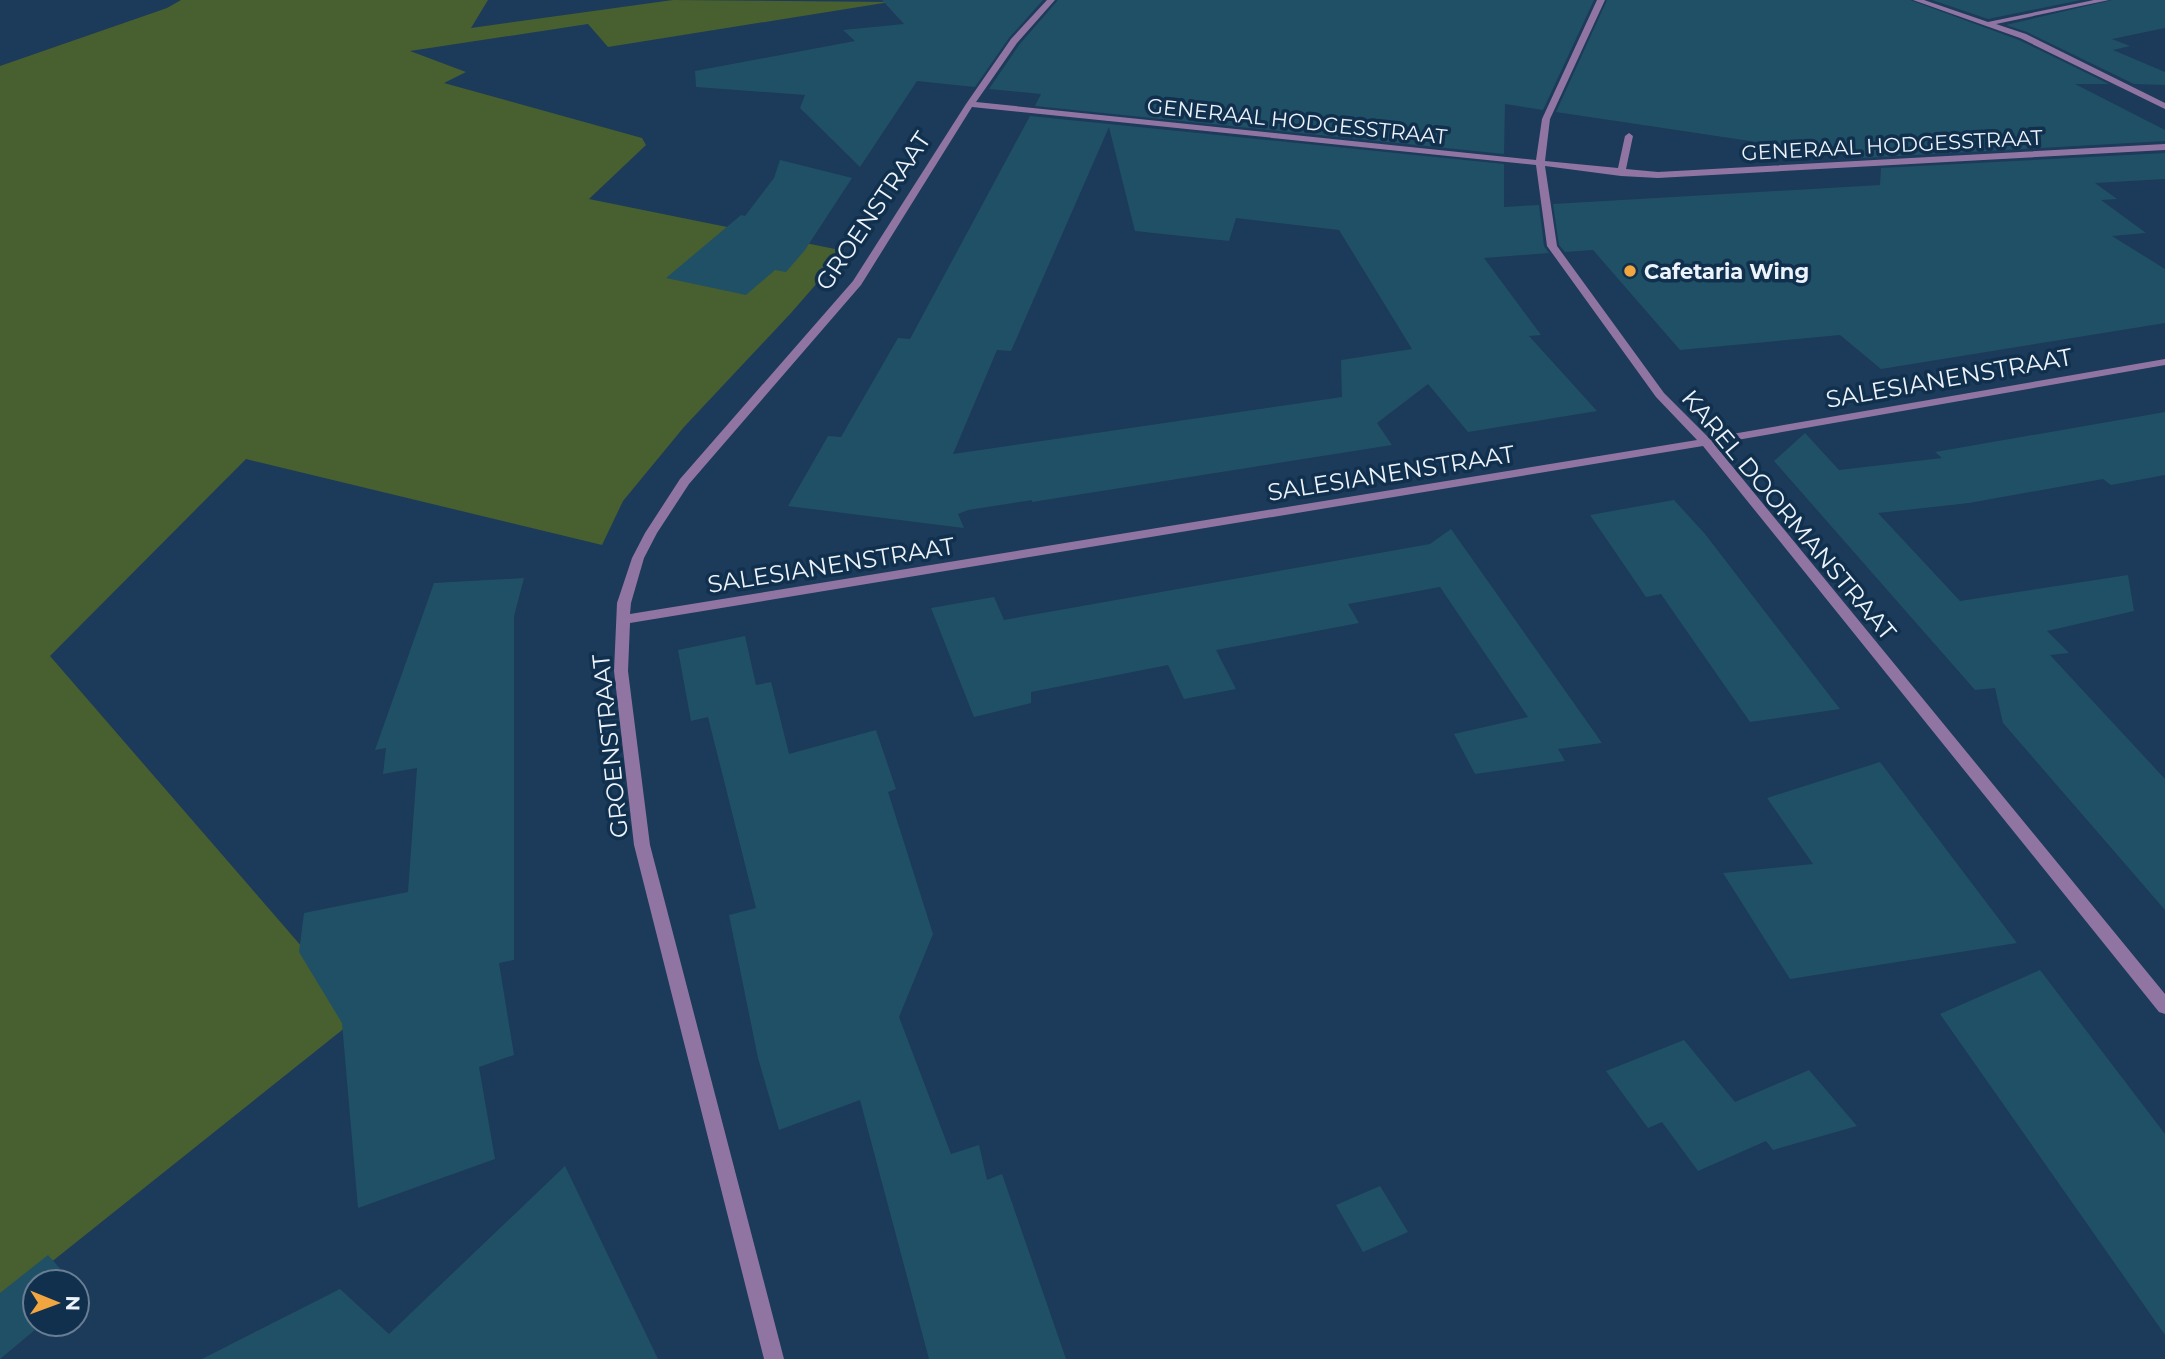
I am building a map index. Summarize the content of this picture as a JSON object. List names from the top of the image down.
{
  "streets": {
    "street": [
      "GENERAAL HODGESSTRAAT",
      "GROENSTRAAT",
      "SALESIANENSTRAAT",
      "KAREL DOORMANSTRAAT"
    ]
  },
  "crossings": [
    ["GENERAAL HODGESSTRAAT", "GROENSTRAAT"],
    ["GENERAAL HODGESSTRAAT", "KAREL DOORMANSTRAAT"],
    ["GROENSTRAAT", "SALESIANENSTRAAT"],
    ["SALESIANENSTRAAT", "KAREL DOORMANSTRAAT"]
  ],
  "places": ["Cafetaria Wing"],
  "north": "right"
}
